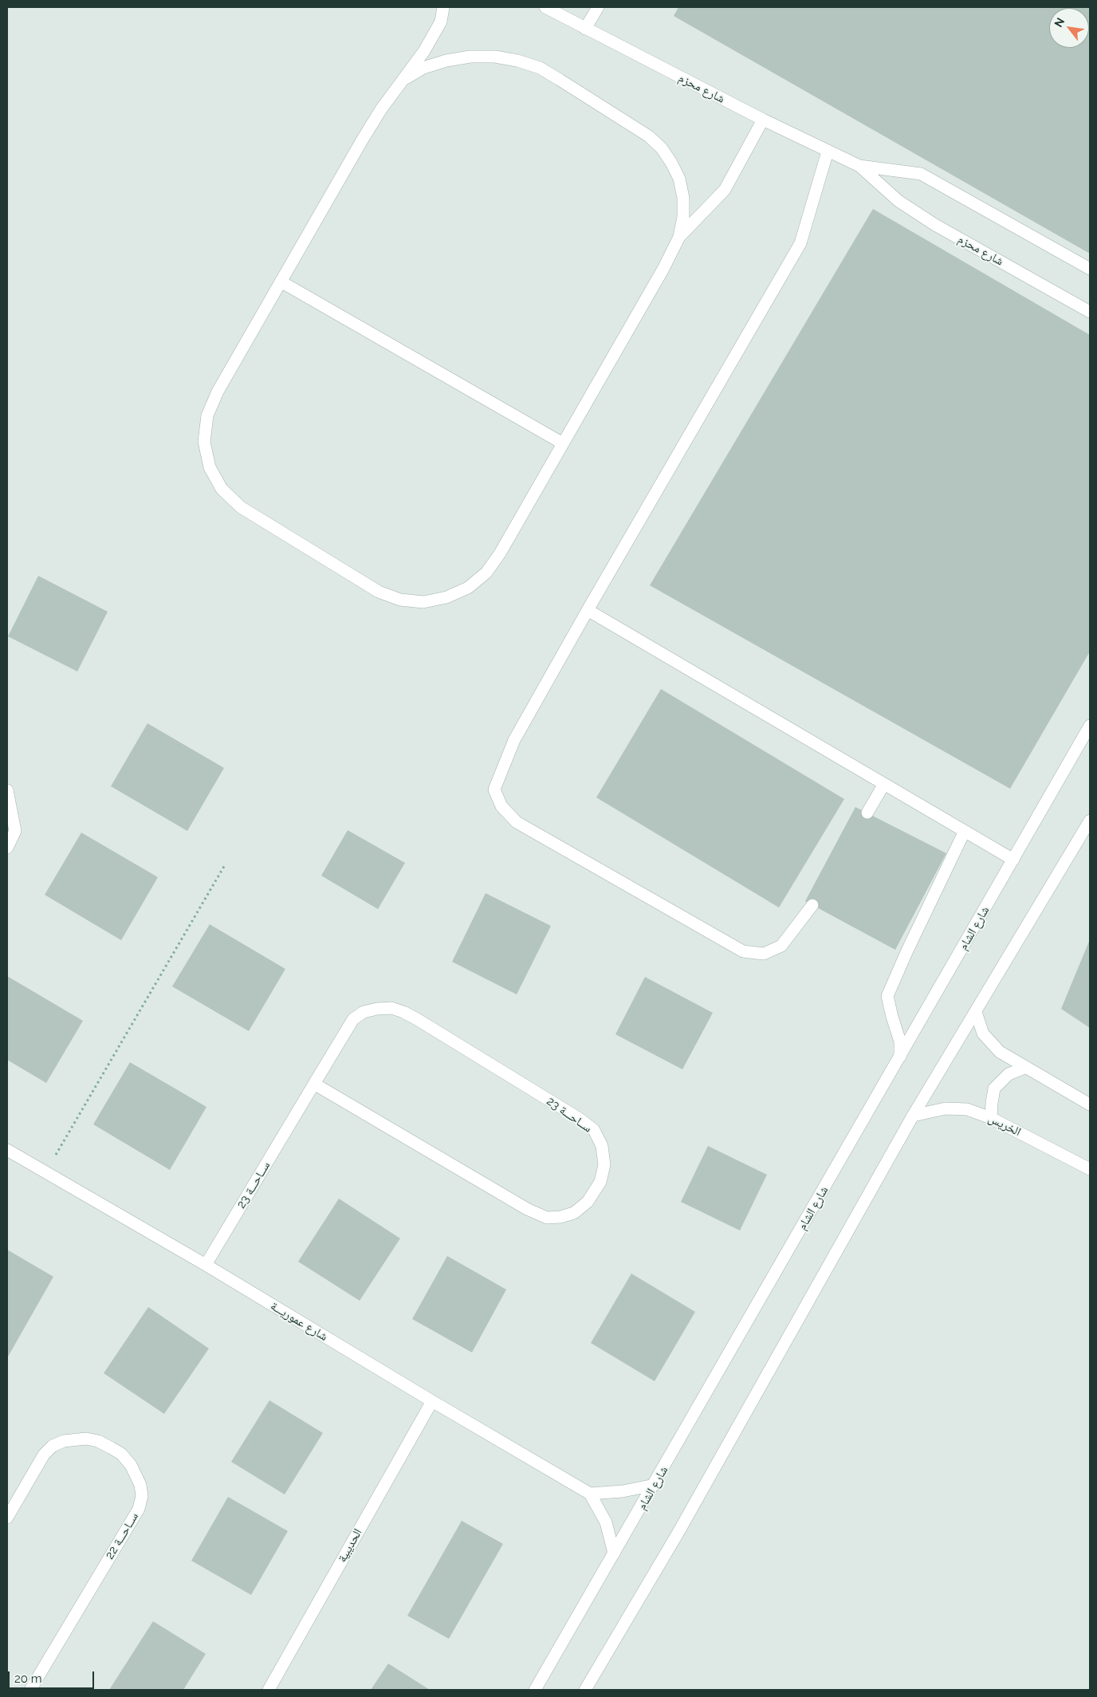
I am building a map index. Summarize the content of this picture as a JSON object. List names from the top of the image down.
{
  "streets": {
    "street": [
      "شارع محزم",
      "شارع الشام",
      "ســاحـــة 23",
      "الخريس",
      "شارع عموريـــة",
      "ســاحـــة 22",
      "الحديبية"
    ]
  },
  "crossings": [
    ["ســاحـــة 23", "شارع عموريـــة"],
    ["شارع عموريـــة", "الحديبية"]
  ],
  "scale_bar": "20 m",
  "north": "top left"
}
